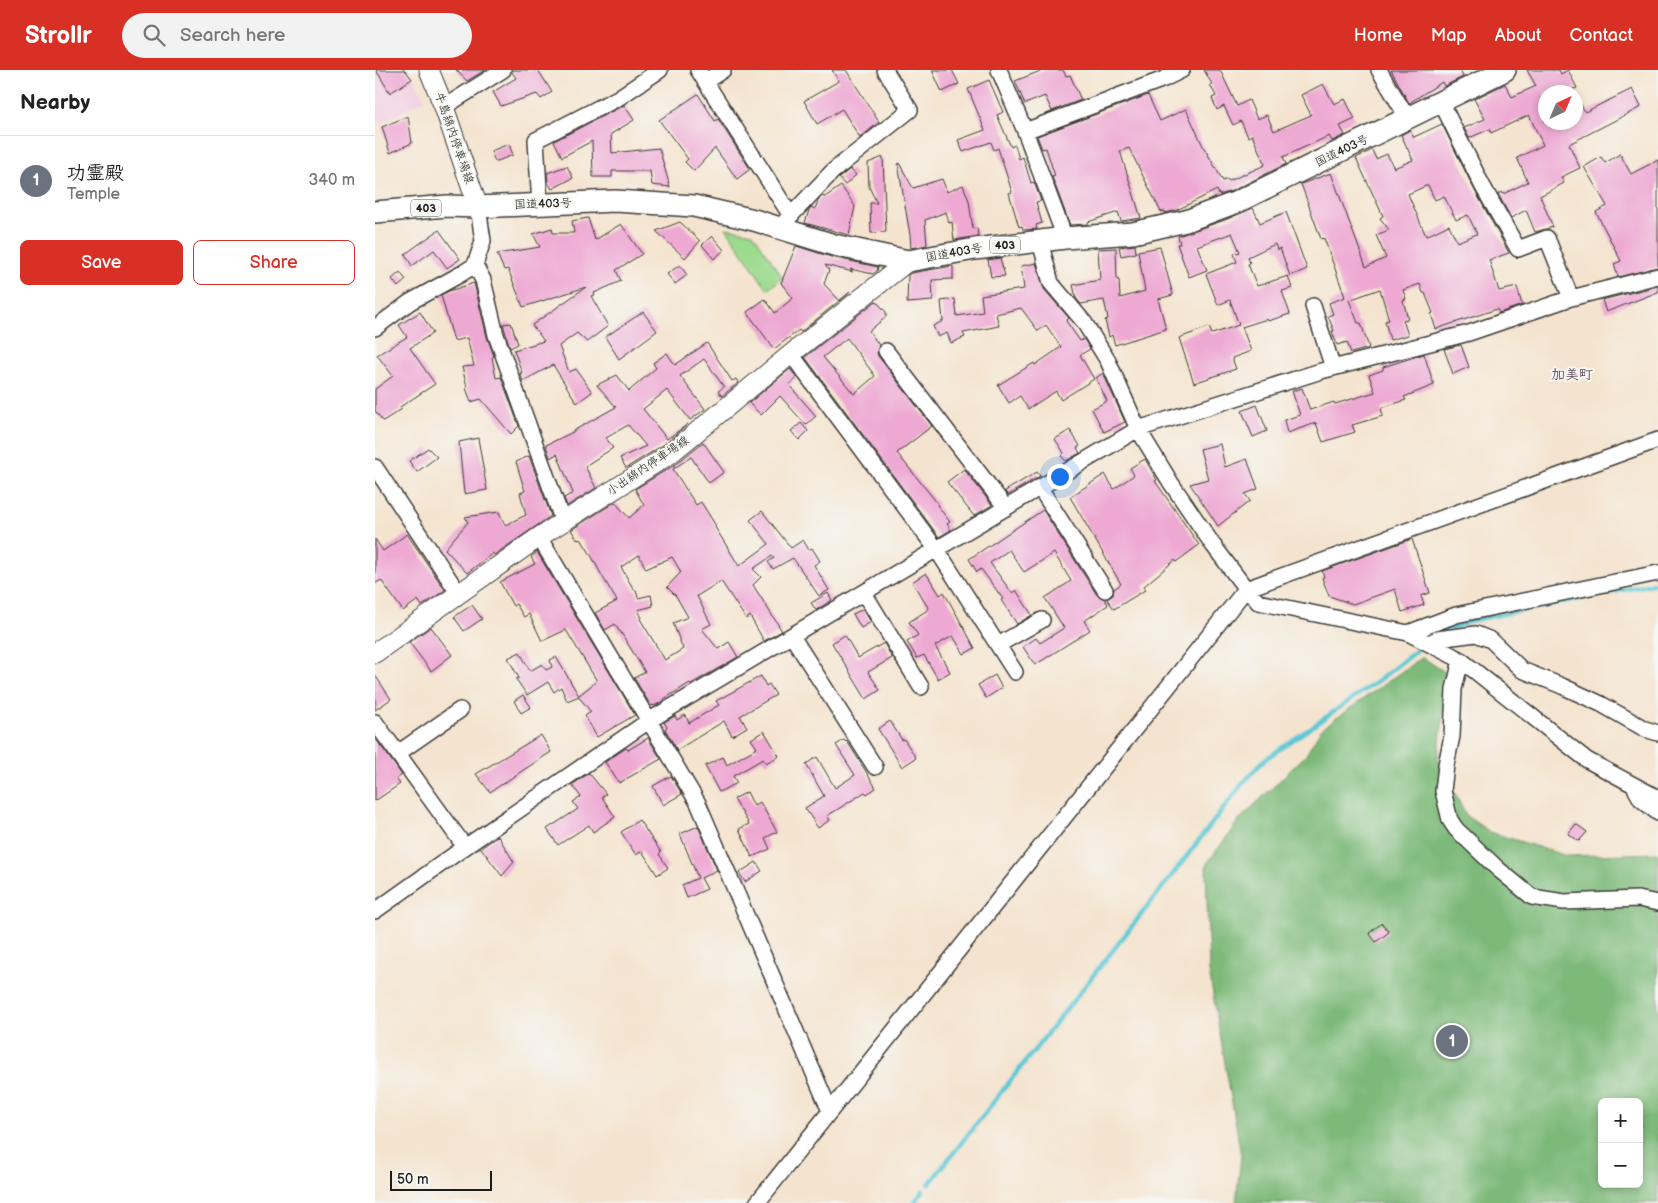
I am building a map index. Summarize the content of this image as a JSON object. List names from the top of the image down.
{
  "streets": {
    "highway": ["国道403号", "403"],
    "main road": ["牛島綿内停車場線", "小出綿内停車場線"]
  },
  "crossings": [
    ["牛島綿内停車場線", "国道403号"],
    ["国道403号", "小出綿内停車場線"]
  ],
  "districts": ["加美町"],
  "scale_bar": "50 m",
  "north": "top right",
  "page": {
    "header": "Strollr",
    "search": "Search here",
    "nav": [
      "Home",
      "Map",
      "About",
      "Contact"
    ],
    "heading": "Nearby",
    "list": [
      {
        "mark": "1",
        "name": "功霊殿",
        "note": "Temple",
        "value": "340 m"
      }
    ],
    "buttons": ["Save", "Share"],
    "pins": "1",
    "map_buttons": ["+", "−"],
    "scale": "50 m"
  }
}
